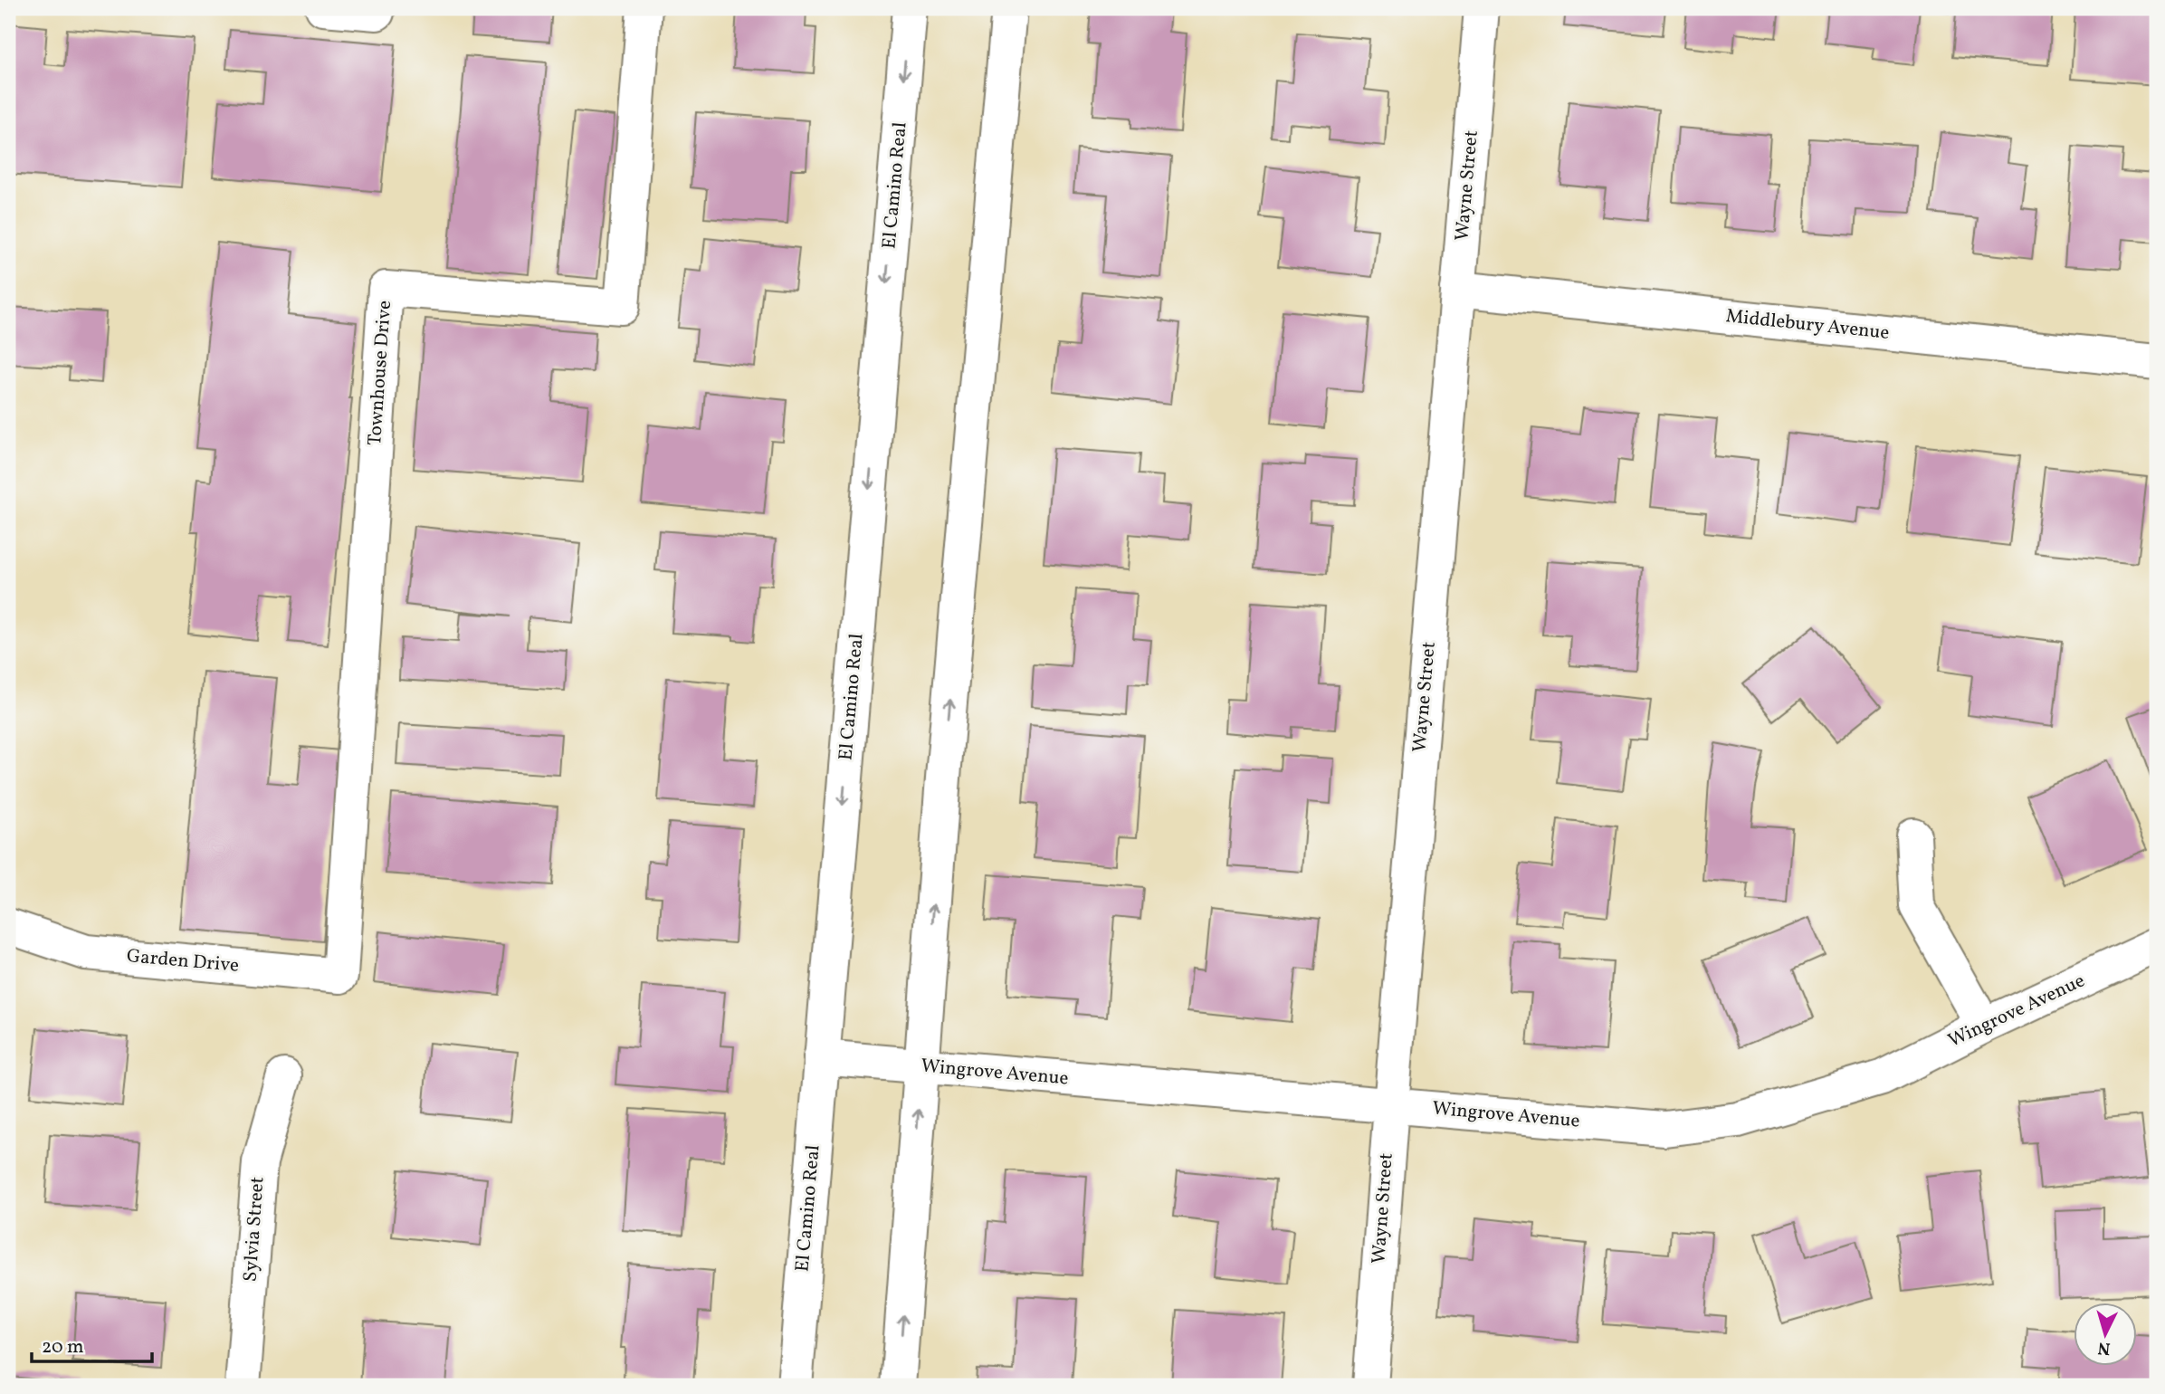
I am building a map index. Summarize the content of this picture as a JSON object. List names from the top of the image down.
{
  "streets": {
    "street": [
      "El Camino Real",
      "Wayne Street",
      "Middlebury Avenue",
      "Townhouse Drive",
      "Garden Drive",
      "Wingrove Avenue",
      "Sylvia Street"
    ]
  },
  "crossings": [
    ["El Camino Real", "Wingrove Avenue"],
    ["Wayne Street", "Middlebury Avenue"],
    ["Wayne Street", "Wingrove Avenue"],
    ["Townhouse Drive", "Garden Drive"]
  ],
  "scale_bar": "20 m",
  "north": "bottom"
}
